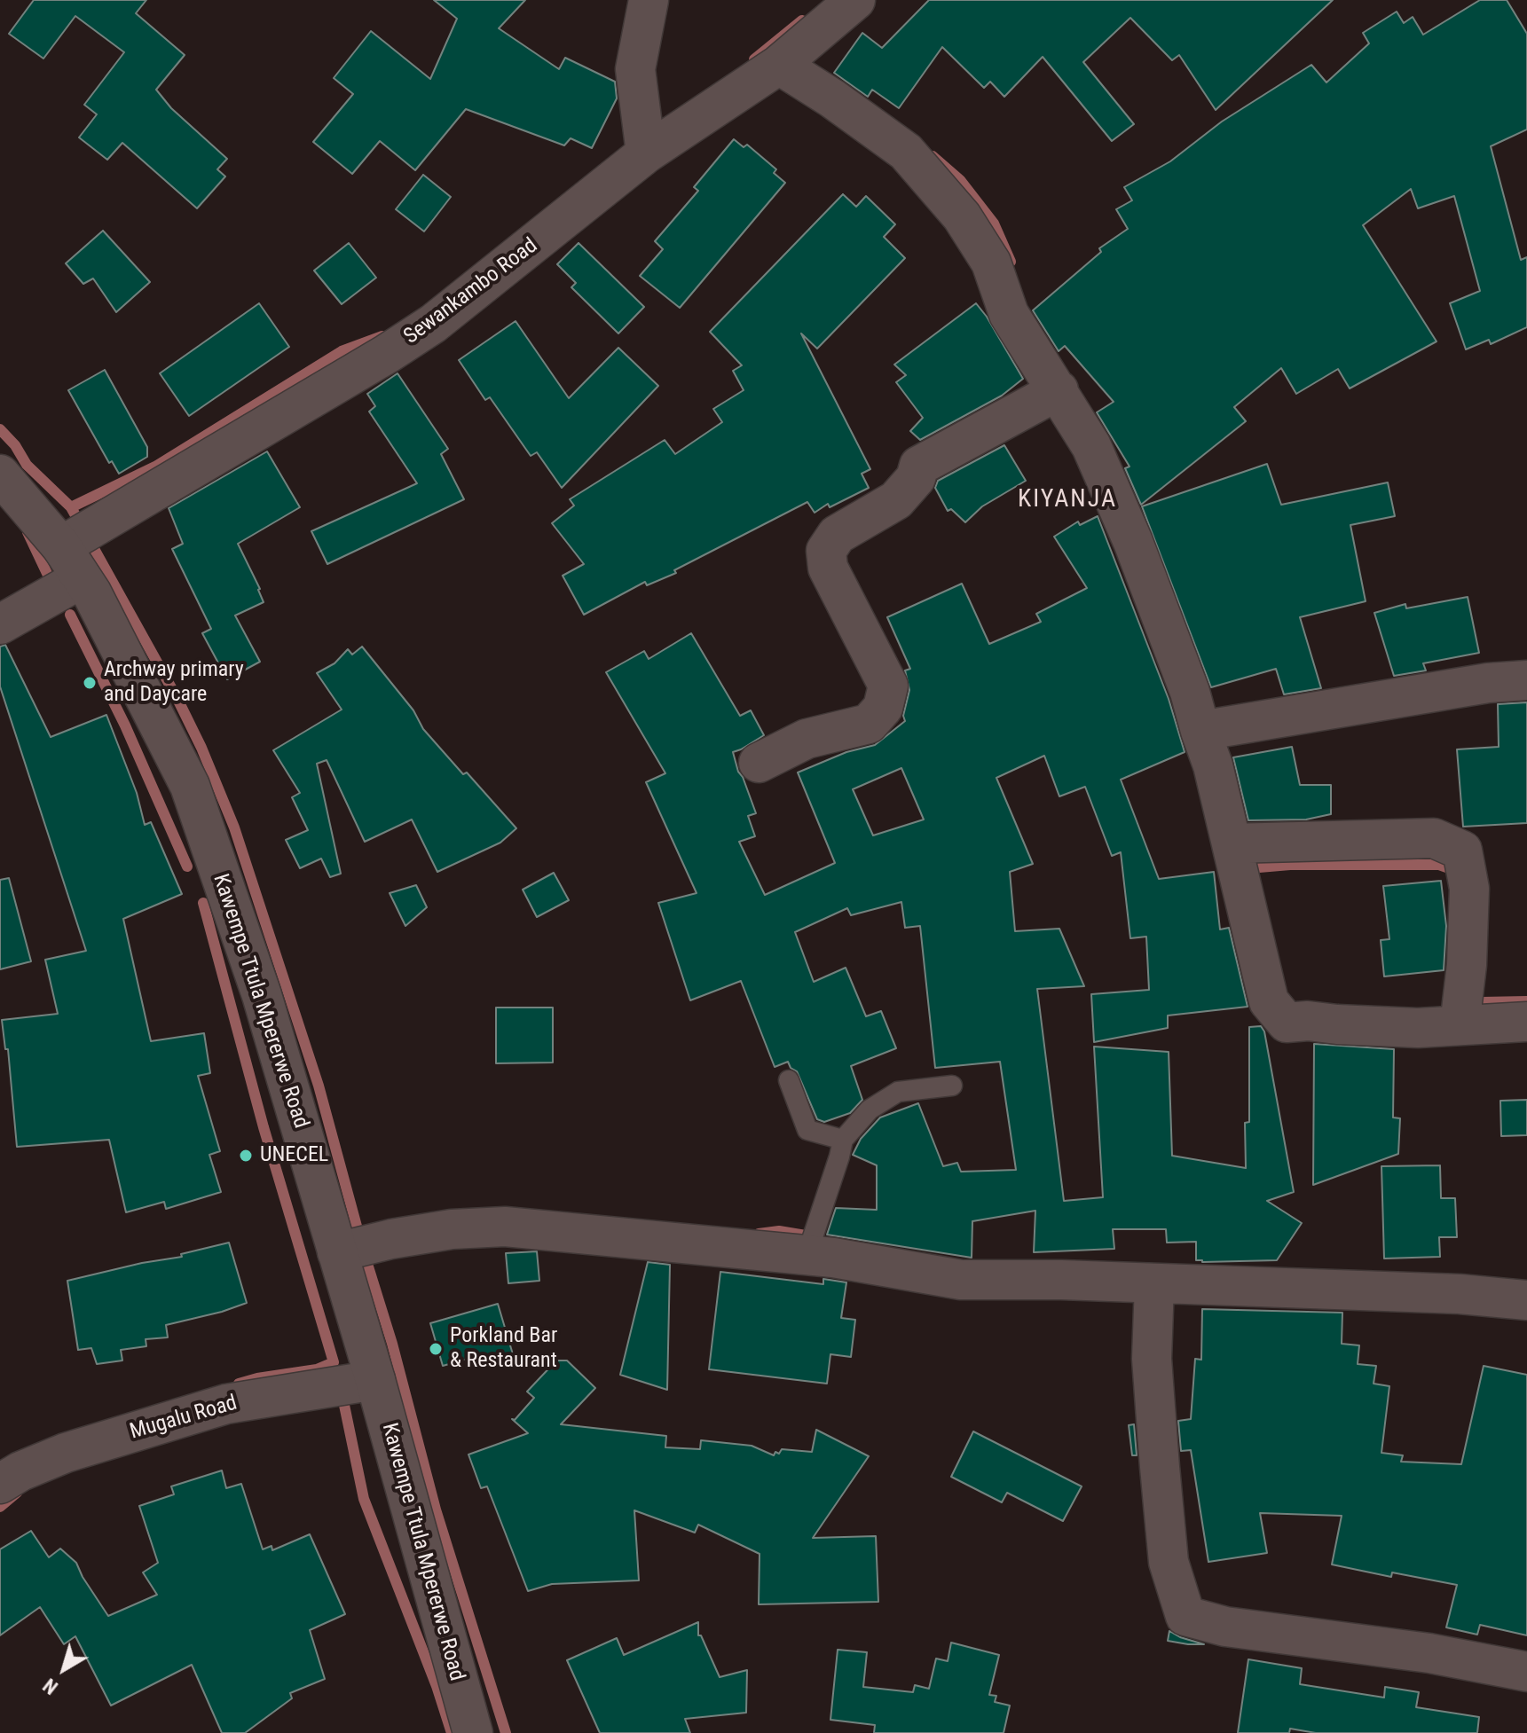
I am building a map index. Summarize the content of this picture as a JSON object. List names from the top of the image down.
{
  "streets": {
    "street": ["Sewankambo Road", "Kawempe Ttula Mpererwe Road", "Mugalu Road"]
  },
  "crossings": [
    ["Sewankambo Road", "Kawempe Ttula Mpererwe Road"],
    ["Kawempe Ttula Mpererwe Road", "Mugalu Road"]
  ],
  "districts": ["KIYANJA"],
  "places": ["Archway primary and Daycare", "UNECEL", "Porkland Bar & Restaurant"],
  "north": "bottom left"
}
